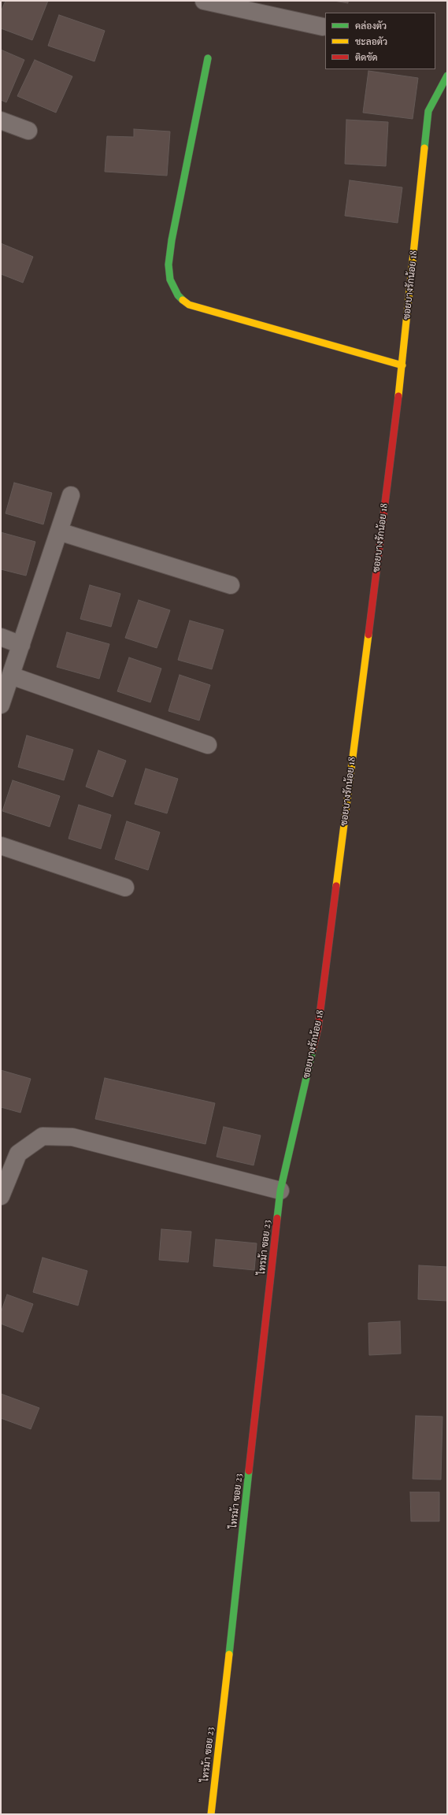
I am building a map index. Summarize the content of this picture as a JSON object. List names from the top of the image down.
{
  "streets": {
    "street": ["ซอยบางรักน้อย 18", "ไทรม้า ซอย 23"]
  },
  "crossings": [
    ["ซอยบางรักน้อย 18", "ไทรม้า ซอย 23"]
  ],
  "legend": ["คล่องตัว", "ชะลอตัว", "ติดขัด"]
}
